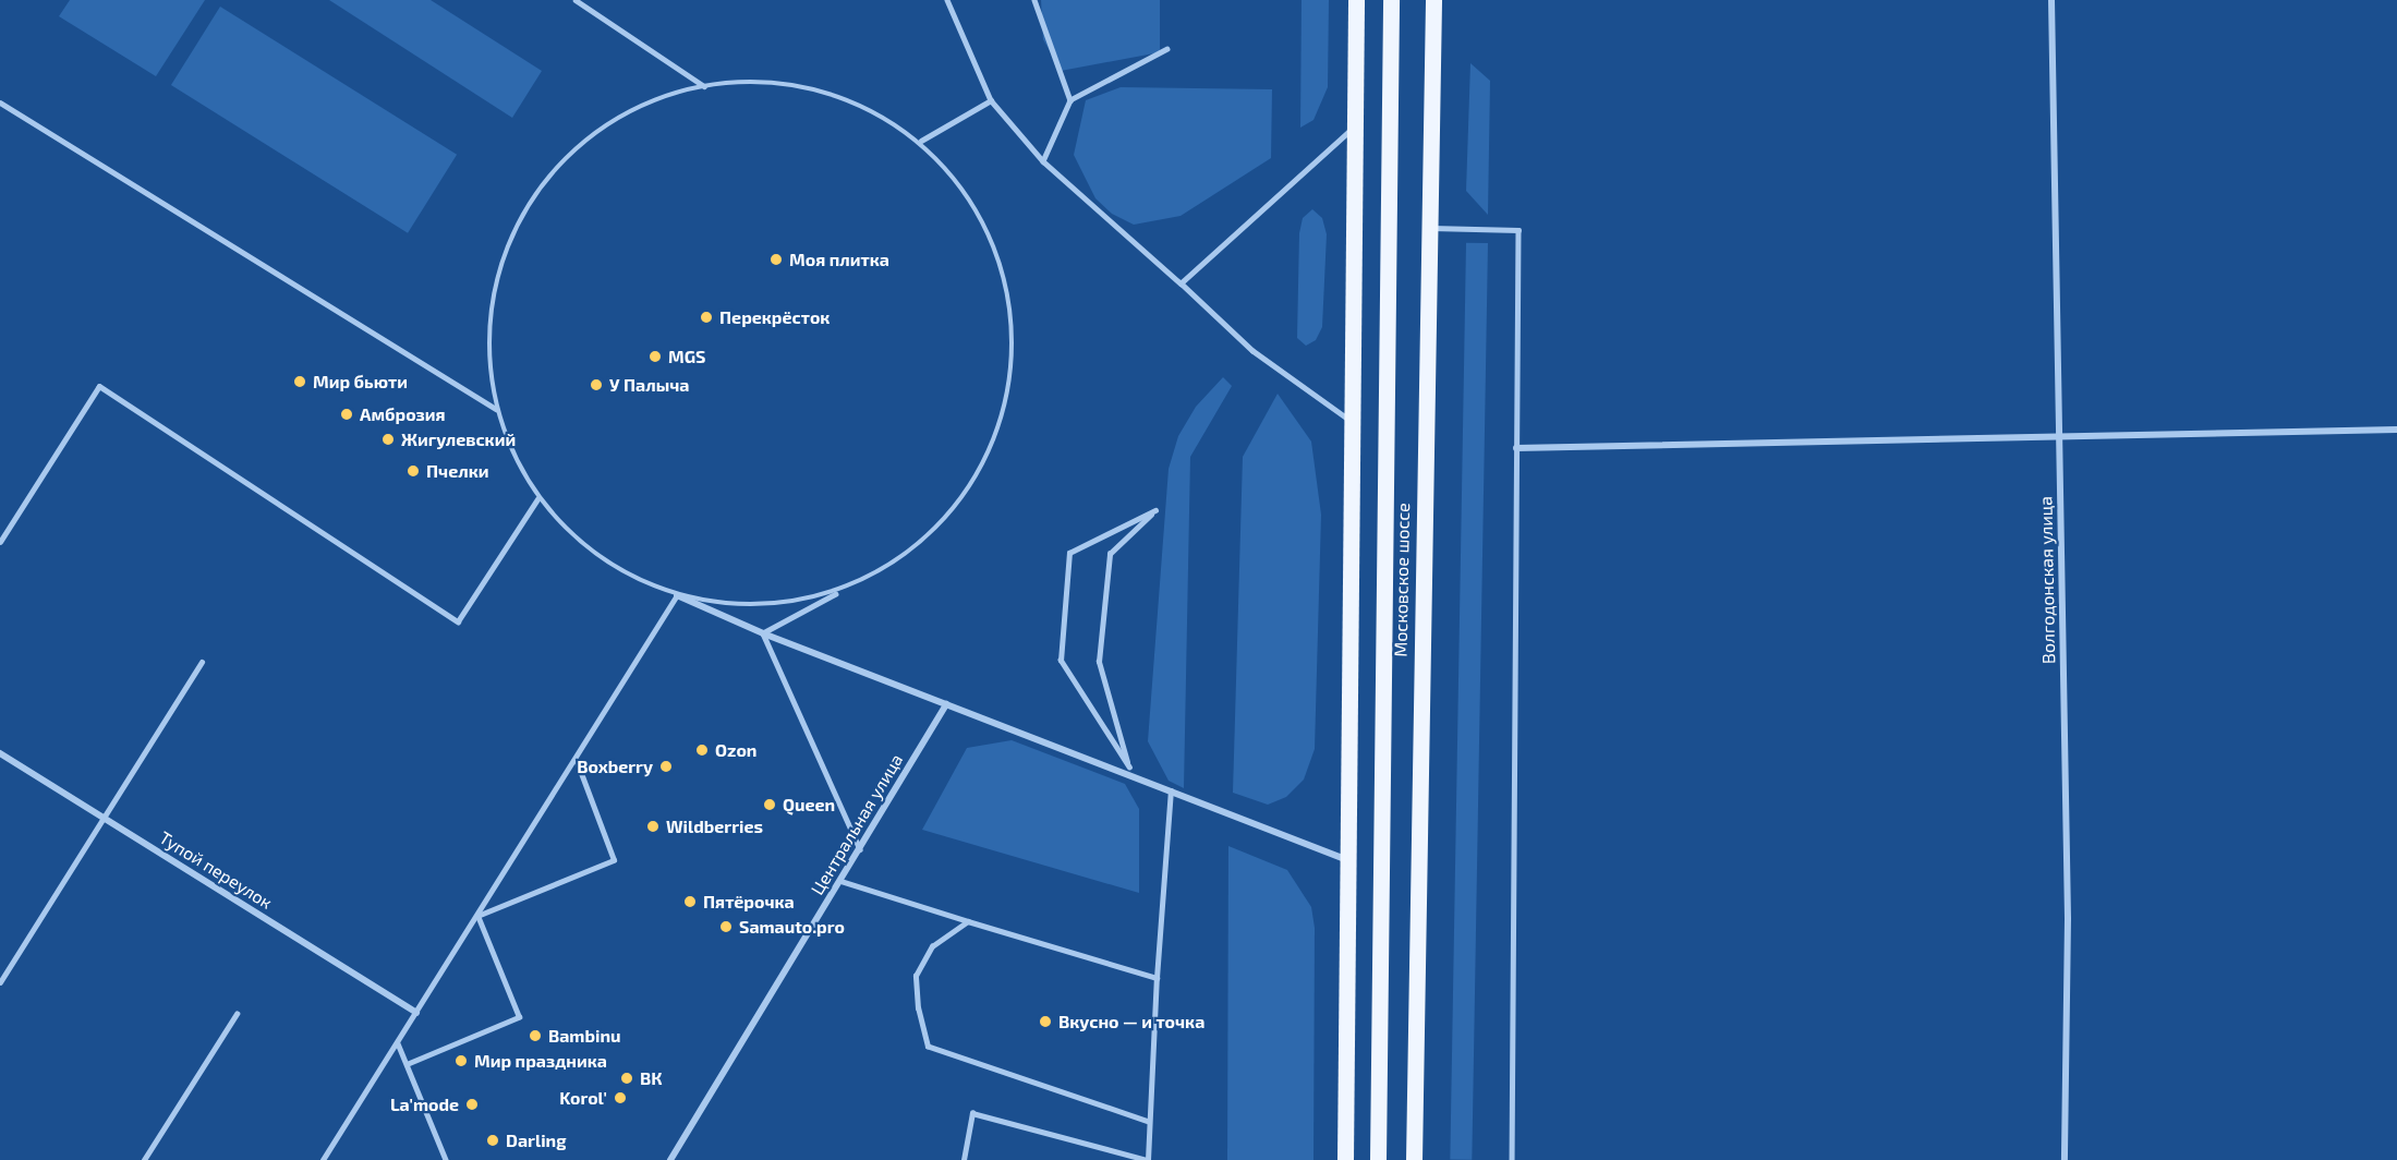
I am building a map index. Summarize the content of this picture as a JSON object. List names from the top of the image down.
{
  "streets": {
    "main road": ["Московское шоссе"],
    "street": ["Волгодонская улица", "Центральная улица", "Тупой переулок"]
  },
  "places": [
    "Моя плитка",
    "Перекрёсток",
    "MGS",
    "Мир бьюти",
    "У Палыча",
    "Амброзия",
    "Жигулевский",
    "Пчелки",
    "Ozon",
    "Boxberry",
    "Queen",
    "Wildberries",
    "Пятёрочка",
    "Samauto.pro",
    "Вкусно — и точка",
    "Bambinu",
    "Мир праздника",
    "ВК",
    "Korol'",
    "La'mode",
    "Darling"
  ]
}
